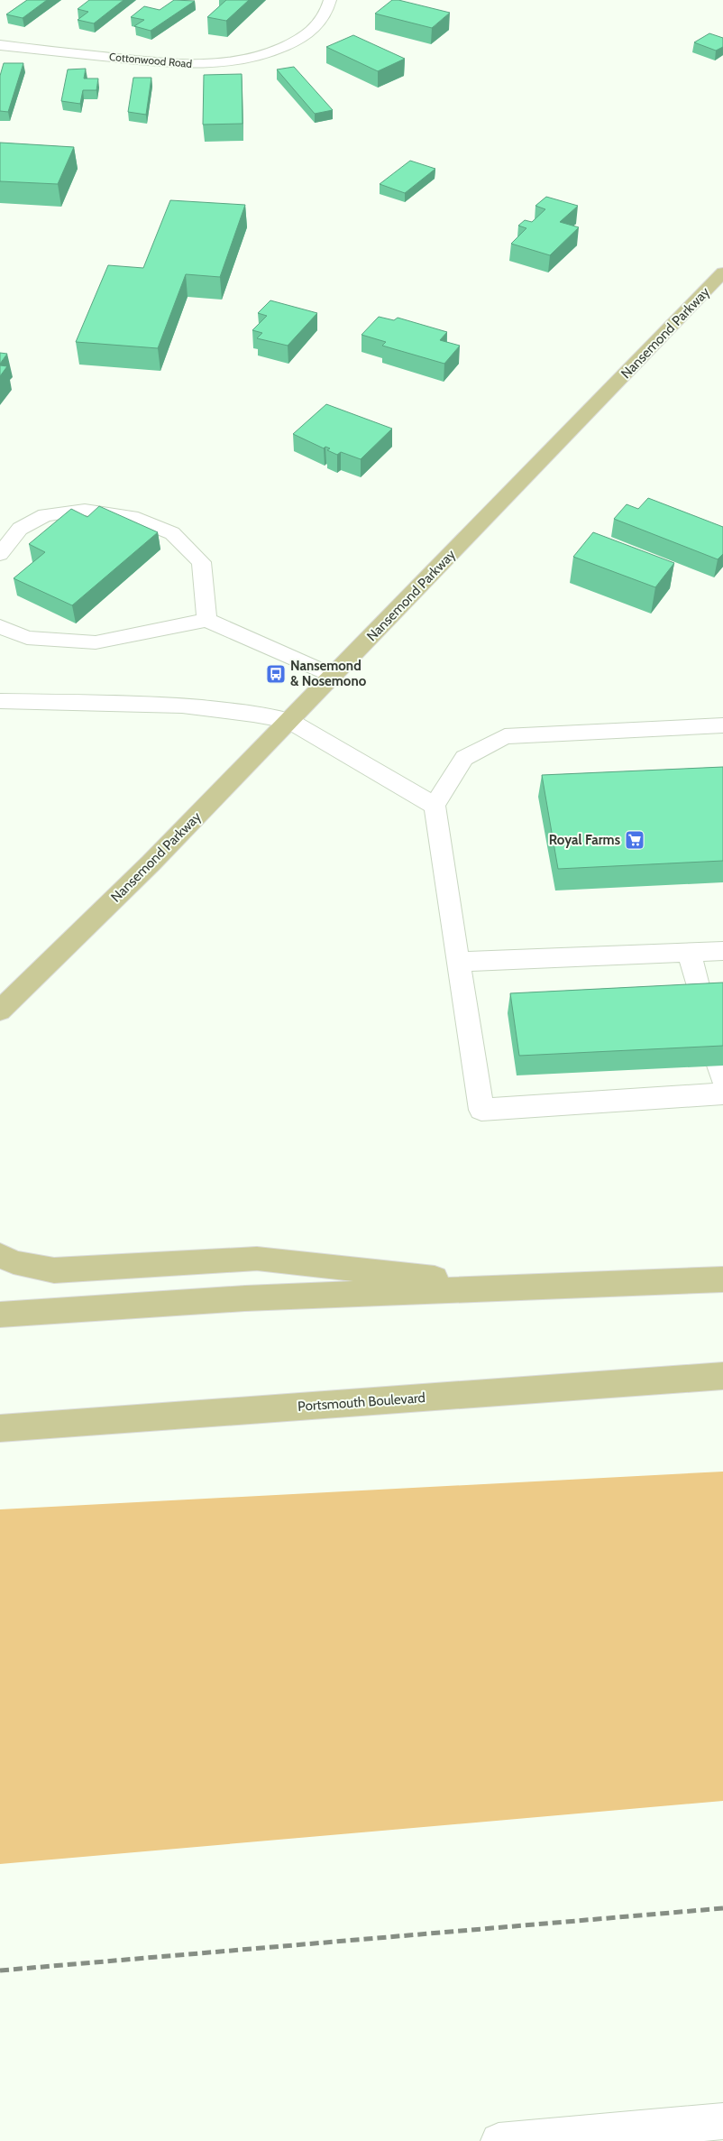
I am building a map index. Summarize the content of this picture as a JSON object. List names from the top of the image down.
{
  "streets": {
    "main road": ["Nansemond Parkway", "Portsmouth Boulevard"],
    "street": ["Cottonwood Road"]
  },
  "places": {
    "bus stop": ["Nansemond & Nosemono"],
    "supermarket": ["Royal Farms"]
  }
}
